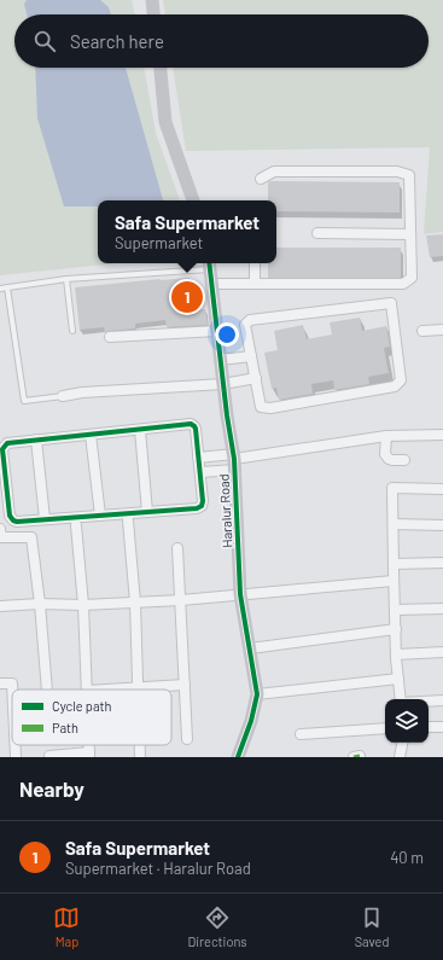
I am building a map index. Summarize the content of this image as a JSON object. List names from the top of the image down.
{
  "streets": {
    "street": ["Haralur Road"]
  },
  "legend": ["Cycle path", "Path"],
  "page": {
    "search": "Search here",
    "popup": ["Safa Supermarket", "Supermarket"],
    "pins": "1",
    "heading": "Nearby",
    "list": [
      {
        "mark": "1",
        "name": "Safa Supermarket",
        "note": "Supermarket · Haralur Road",
        "value": "40 m"
      }
    ],
    "nav": ["Map", "Directions", "Saved"]
  }
}
